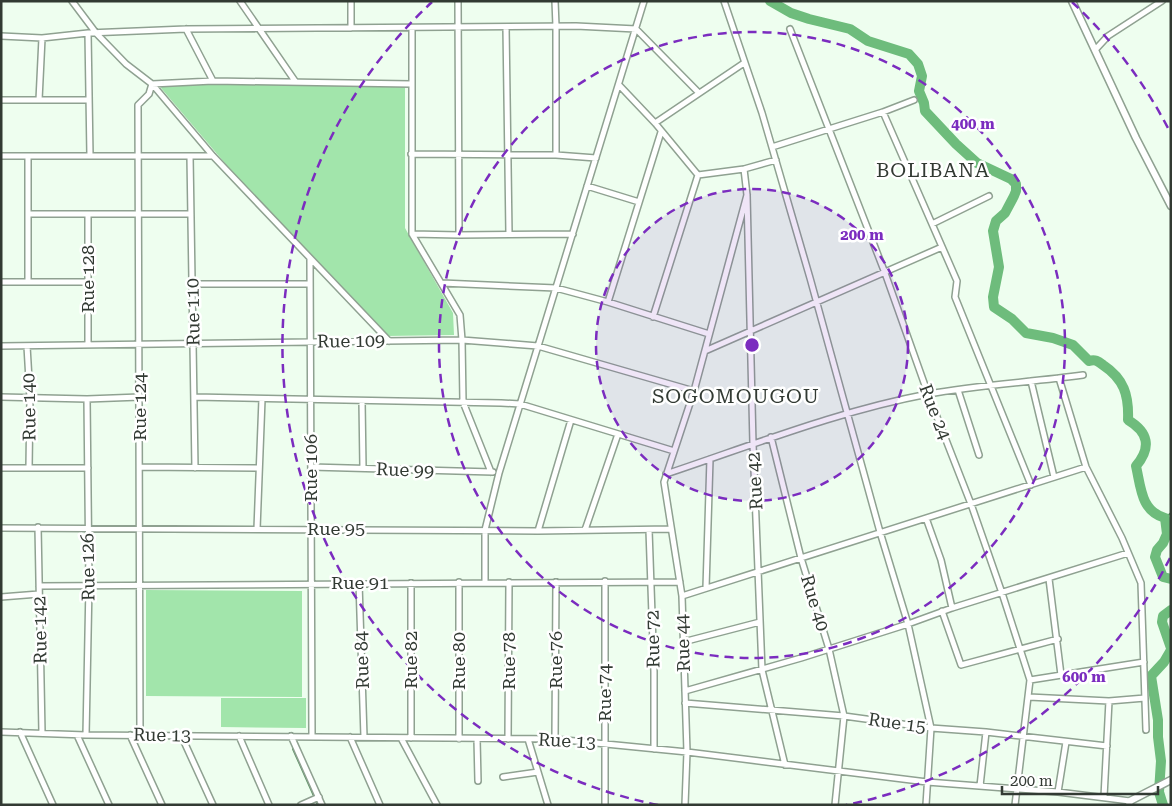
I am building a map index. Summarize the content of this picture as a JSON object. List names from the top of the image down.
{
  "streets": {
    "street": [
      "Rue 128",
      "Rue 110",
      "Rue 109",
      "Rue 140",
      "Rue 124",
      "Rue 24",
      "Rue 106",
      "Rue 99",
      "Rue 42",
      "Rue 95",
      "Rue 126",
      "Rue 91",
      "Rue 40",
      "Rue 142",
      "Rue 72",
      "Rue 44",
      "Rue 84",
      "Rue 82",
      "Rue 76",
      "Rue 80",
      "Rue 78",
      "Rue 74",
      "Rue 15",
      "Rue 13"
    ]
  },
  "crossings": [
    ["Rue 128", "Rue 109"],
    ["Rue 110", "Rue 109"],
    ["Rue 109", "Rue 140"],
    ["Rue 109", "Rue 124"],
    ["Rue 109", "Rue 106"],
    ["Rue 109", "Rue 42"],
    ["Rue 124", "Rue 95"],
    ["Rue 124", "Rue 91"],
    ["Rue 124", "Rue 13"],
    ["Rue 24", "Rue 15"],
    ["Rue 24", "Rue 13"],
    ["Rue 106", "Rue 99"],
    ["Rue 106", "Rue 95"],
    ["Rue 106", "Rue 91"],
    ["Rue 106", "Rue 13"],
    ["Rue 42", "Rue 44"],
    ["Rue 42", "Rue 15"],
    ["Rue 42", "Rue 13"],
    ["Rue 95", "Rue 126"],
    ["Rue 95", "Rue 142"],
    ["Rue 95", "Rue 72"],
    ["Rue 95", "Rue 44"],
    ["Rue 126", "Rue 91"],
    ["Rue 126", "Rue 13"],
    ["Rue 91", "Rue 142"],
    ["Rue 91", "Rue 72"],
    ["Rue 91", "Rue 44"],
    ["Rue 91", "Rue 84"],
    ["Rue 91", "Rue 82"],
    ["Rue 91", "Rue 76"],
    ["Rue 91", "Rue 80"],
    ["Rue 91", "Rue 78"],
    ["Rue 91", "Rue 74"],
    ["Rue 40", "Rue 15"],
    ["Rue 40", "Rue 13"],
    ["Rue 142", "Rue 13"],
    ["Rue 72", "Rue 13"],
    ["Rue 44", "Rue 15"],
    ["Rue 44", "Rue 13"],
    ["Rue 84", "Rue 13"],
    ["Rue 82", "Rue 13"],
    ["Rue 76", "Rue 13"],
    ["Rue 80", "Rue 13"],
    ["Rue 78", "Rue 13"],
    ["Rue 74", "Rue 13"]
  ],
  "districts": ["BOLIBANA", "SOGOMOUGOU"],
  "scale_bar": "200 m",
  "rings": ["400 m", "200 m", "600 m"]
}
